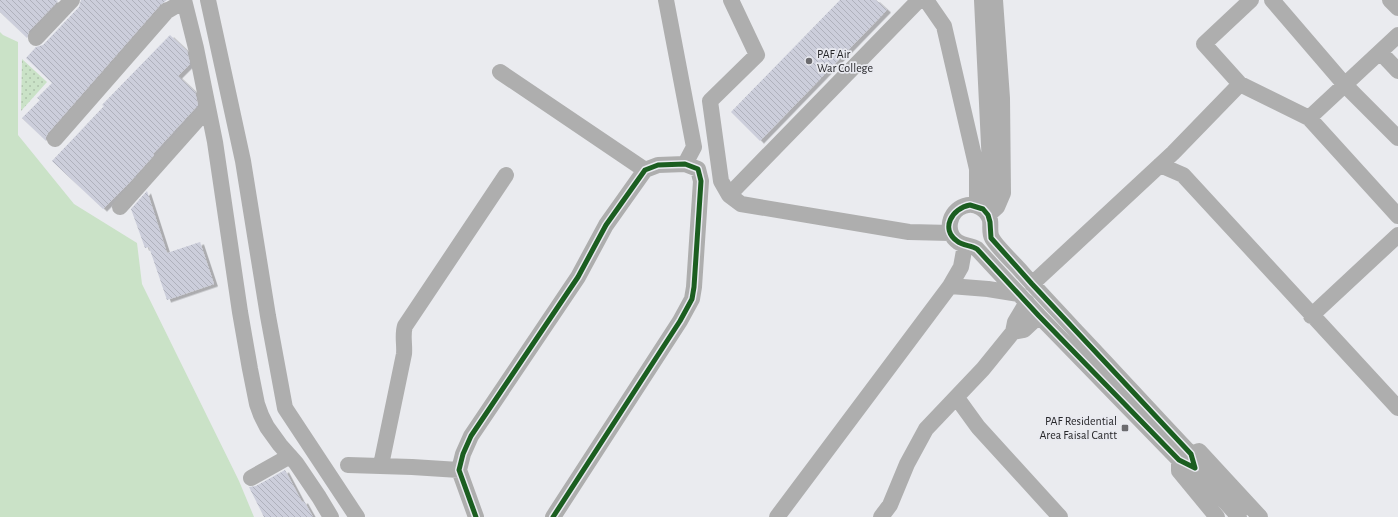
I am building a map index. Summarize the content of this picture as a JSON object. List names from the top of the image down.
{
  "places": {
    "other": ["PAF Air War College"],
    "transit": ["PAF Residential Area Faisal Cantt"]
  }
}
